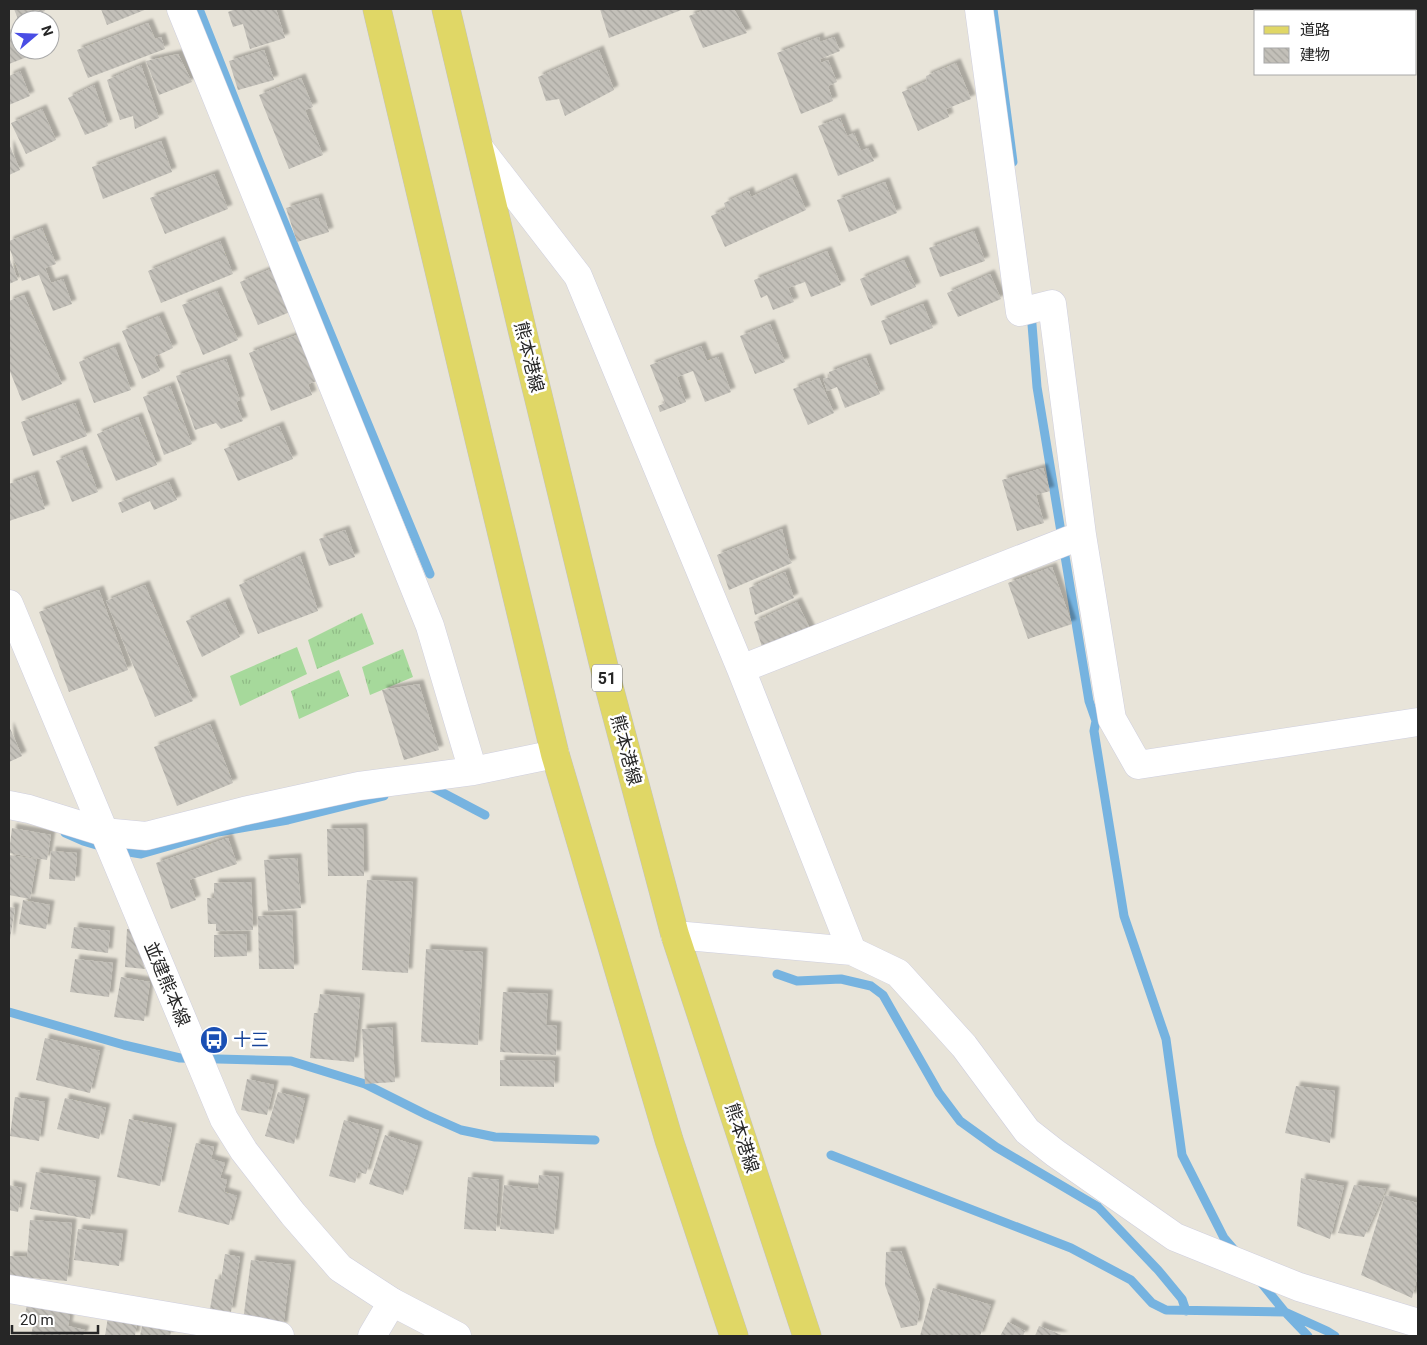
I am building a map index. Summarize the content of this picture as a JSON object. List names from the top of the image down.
{
  "streets": {
    "main road": ["熊本港線", "51"],
    "street": ["並建熊本線"]
  },
  "places": {
    "bus stop": ["十三"]
  },
  "legend": ["道路", "建物"],
  "scale_bar": "20 m",
  "north": "right"
}
